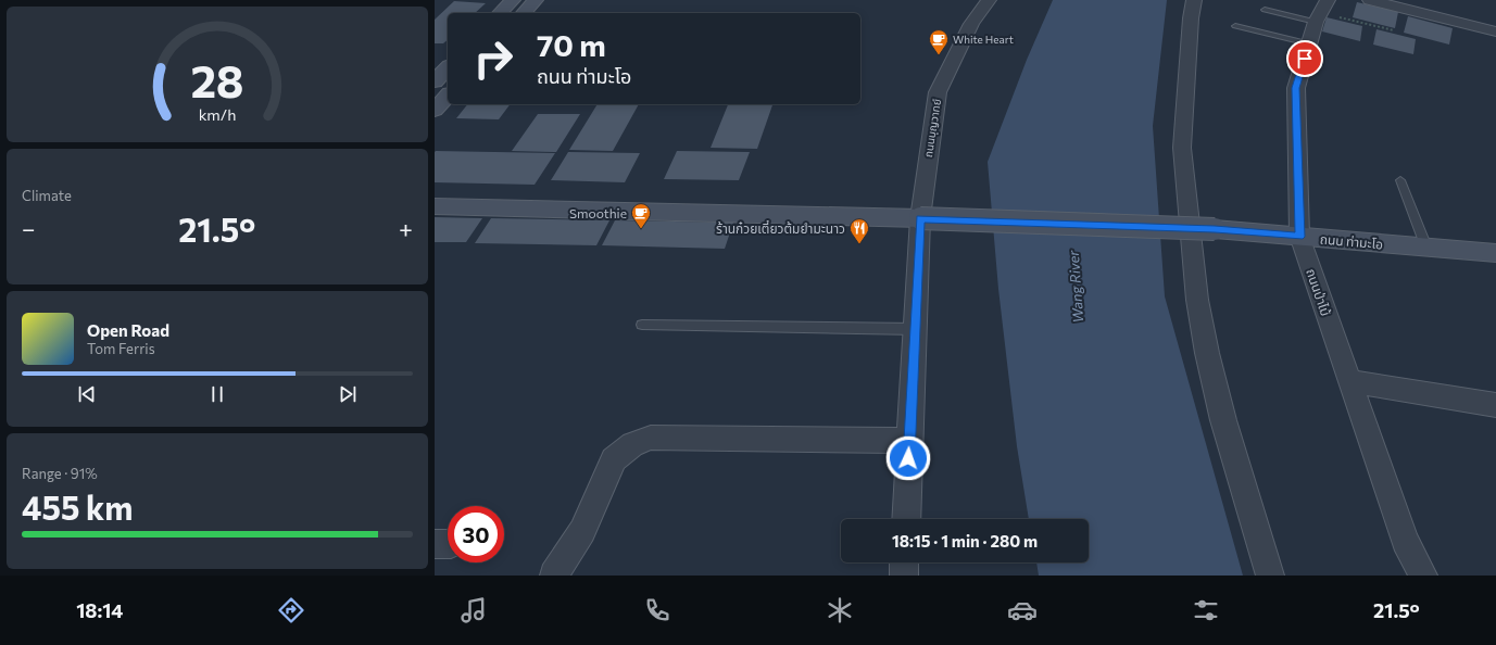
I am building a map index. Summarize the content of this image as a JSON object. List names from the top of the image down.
{
  "streets": {
    "street": ["ถนนบุญวาทย์", "ถนน ท่ามะโอ", "ถนนป่าไม้"]
  },
  "crossings": [
    ["ถนนบุญวาทย์", "ถนน ท่ามะโอ"],
    ["ถนน ท่ามะโอ", "ถนนป่าไม้"]
  ],
  "water": ["Wang River"],
  "places": {
    "cafe": ["White Heart", "Smoothie"],
    "restaurant": ["ร้านก๋วยเตี๋ยวต้มยำมะนาว"]
  },
  "page": {
    "turn": ["70 m", "ถนน ท่ามะโอ"],
    "tile": [
      "Climate",
      ["Range · 91%", "455 km"]
    ],
    "heat": ["−", "21.5°", "+"],
    "song": ["Open Road", "Tom Ferris"],
    "limit": "30",
    "trip": "18:15 · 1 min · 280 m",
    "tabs": ["18:14", "21.5°"],
    "gauge": ["28", "km/h"]
  }
}
